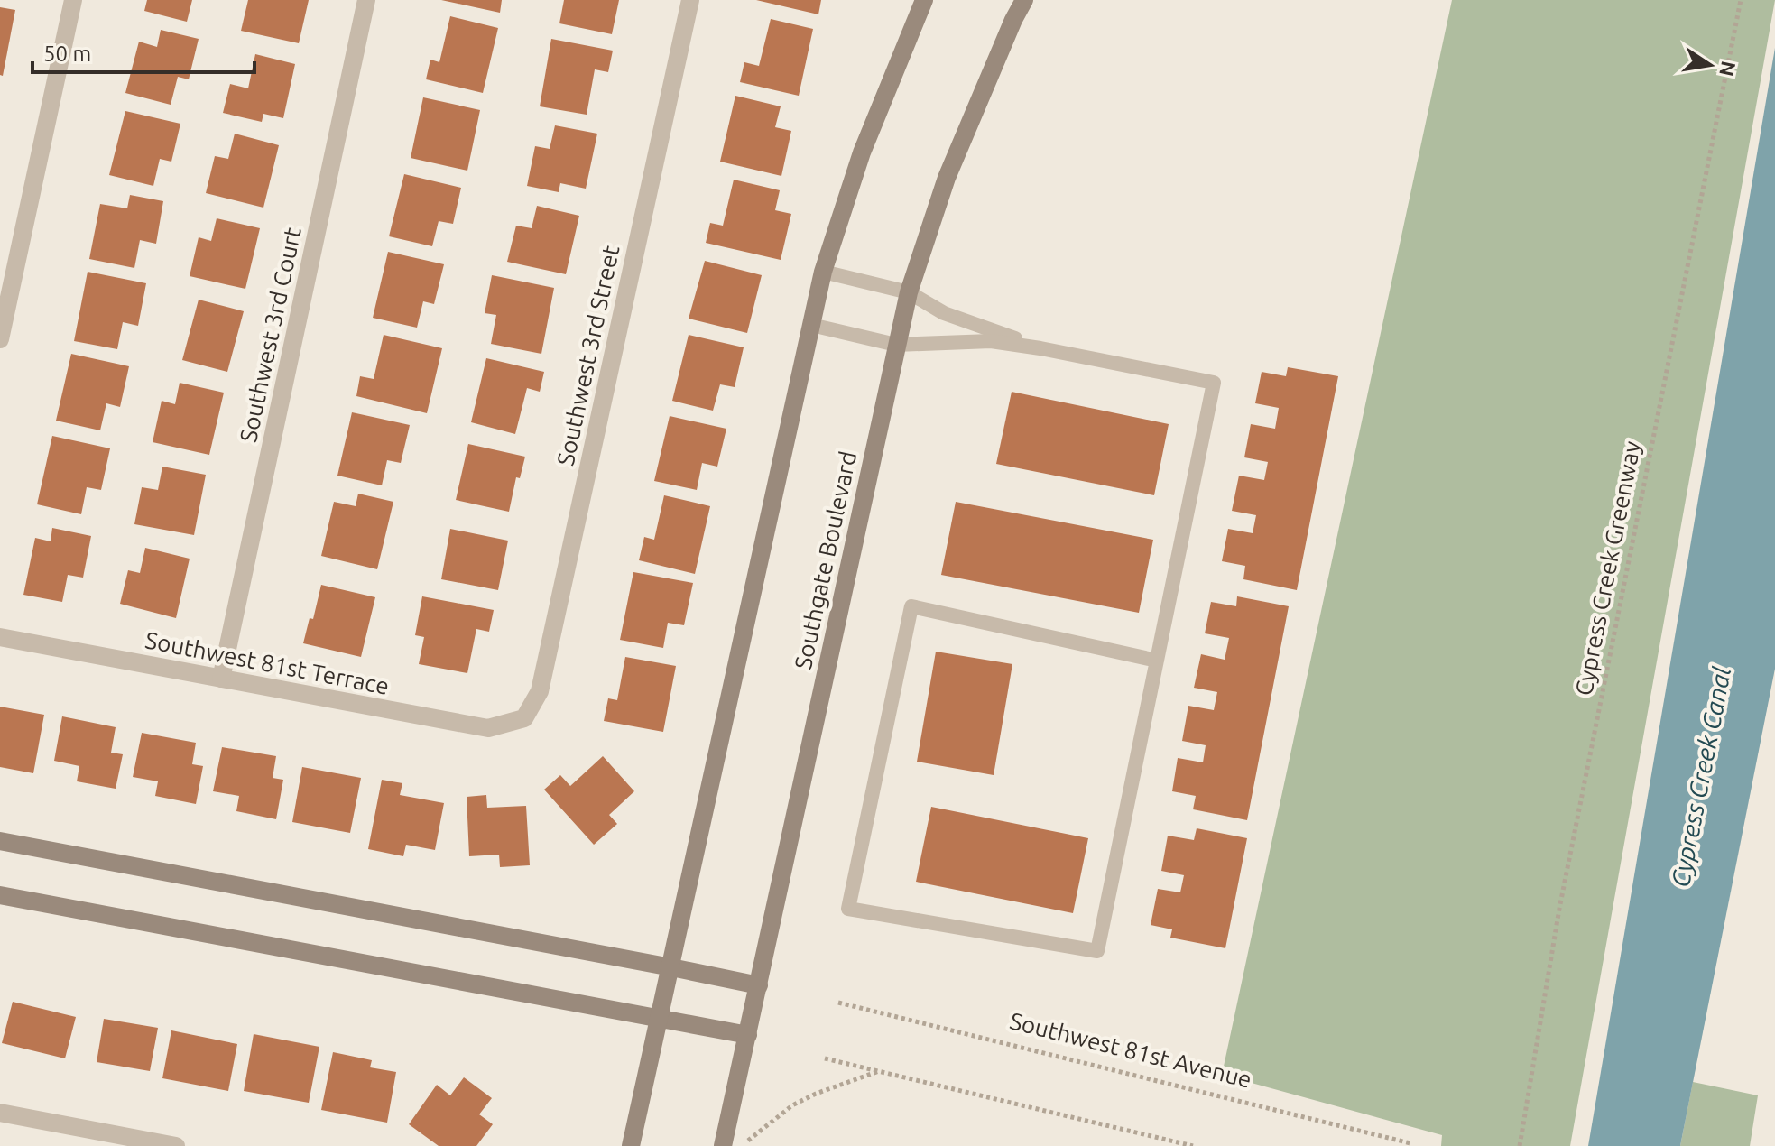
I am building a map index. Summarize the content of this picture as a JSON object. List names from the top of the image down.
{
  "streets": {
    "main road": ["Southgate Boulevard"],
    "street": ["Southwest 3rd Court", "Southwest 3rd Street", "Southwest 81st Terrace"],
    "path": ["Cypress Creek Greenway", "Southwest 81st Avenue"]
  },
  "crossings": [
    ["Southwest 3rd Court", "Southwest 81st Terrace"],
    ["Southwest 3rd Street", "Southwest 81st Terrace"]
  ],
  "water": ["Cypress Creek Canal"],
  "scale_bar": "50 m",
  "north": "right"
}
